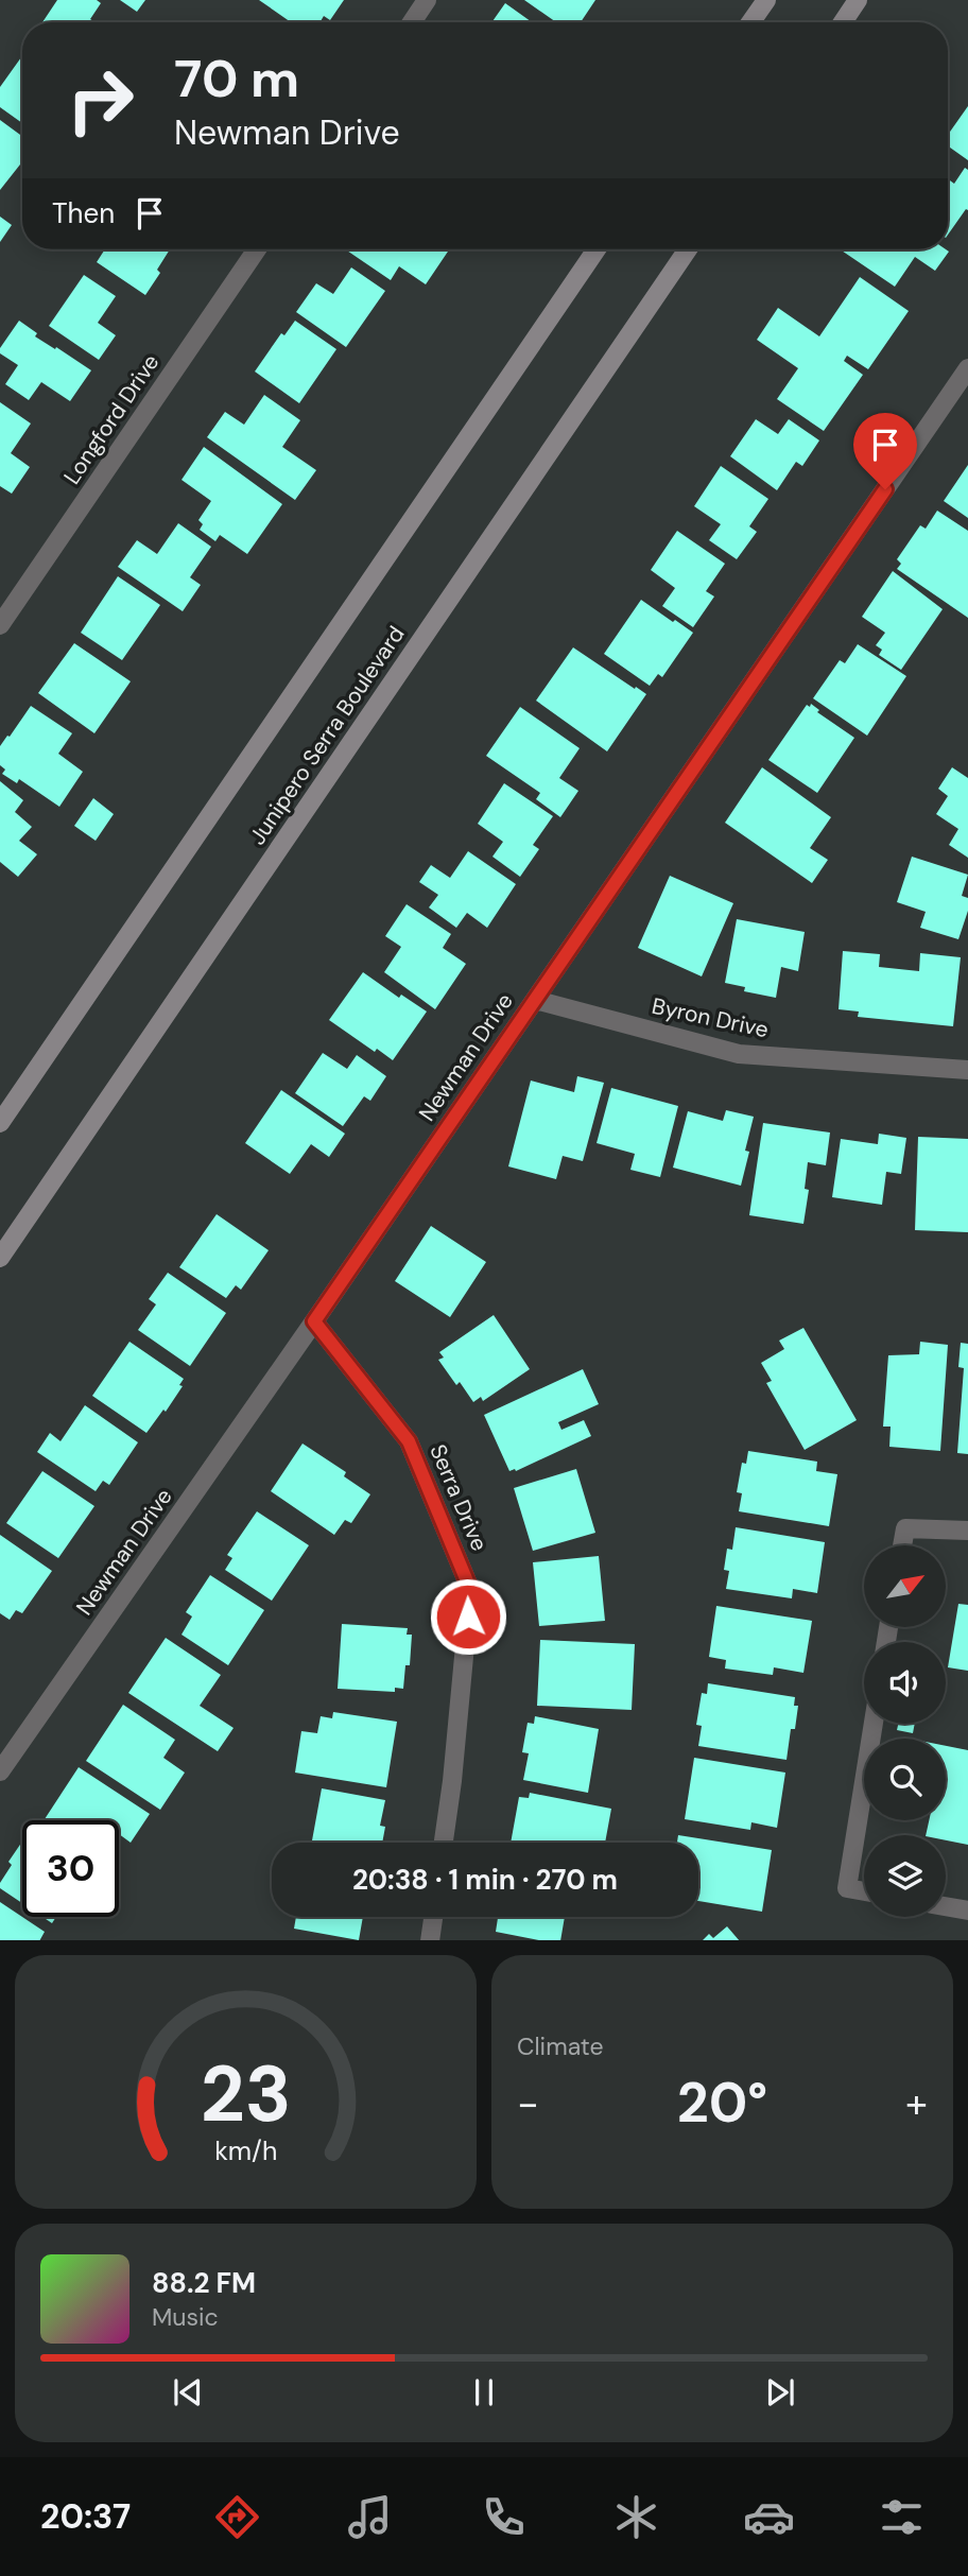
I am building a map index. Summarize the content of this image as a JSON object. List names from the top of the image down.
{
  "streets": {
    "main road": ["Junipero Serra Boulevard"],
    "street": [
      "Longford Drive",
      "Byron Drive",
      "Newman Drive",
      "Serra Drive"
    ]
  },
  "crossings": [
    ["Byron Drive", "Newman Drive"],
    ["Newman Drive", "Serra Drive"]
  ],
  "north": "top right",
  "page": {
    "turn": ["70 m", "Newman Drive"],
    "then": "Then",
    "limit": "30",
    "trip": "20:38 · 1 min · 270 m",
    "tile": "Climate",
    "heat": ["−", "20°", "+"],
    "song": ["88.2 FM", "Music"],
    "tabs": "20:37",
    "gauge": ["23", "km/h"]
  }
}
